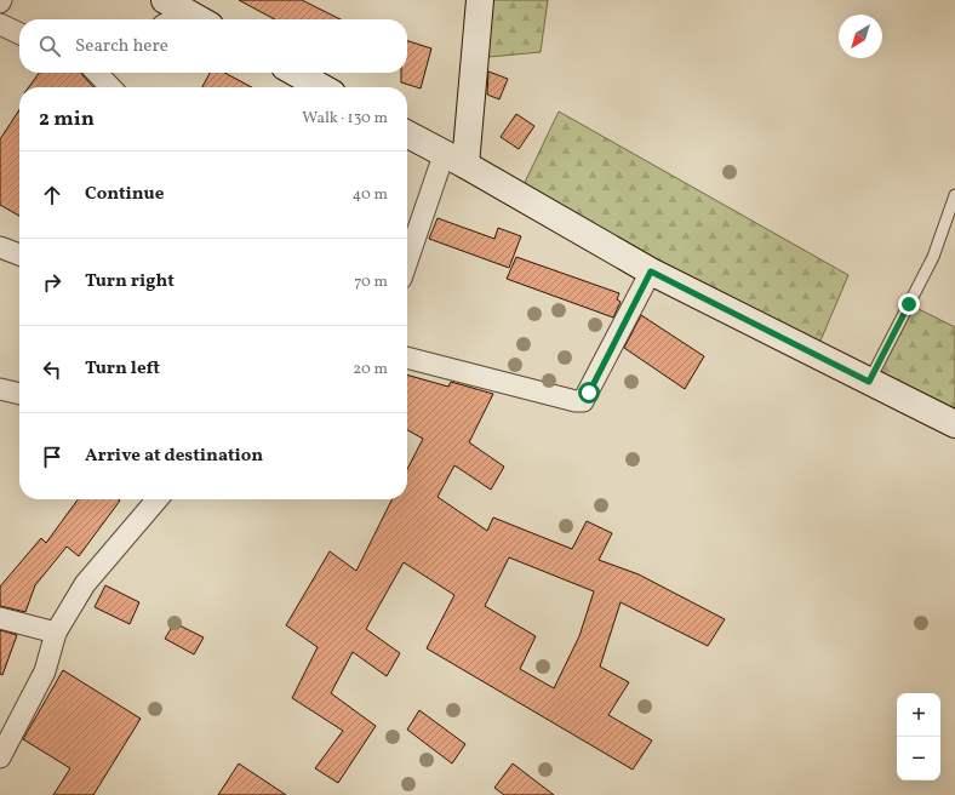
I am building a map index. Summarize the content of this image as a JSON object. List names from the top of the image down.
{
  "north": "bottom left",
  "page": {
    "search": "Search here",
    "heading": ["2 min", "Walk · 130 m"],
    "list": [
      ["Continue", "40 m"],
      ["Turn right", "70 m"],
      ["Turn left", "20 m"],
      "Arrive at destination"
    ],
    "map_buttons": ["+", "−"]
  }
}
